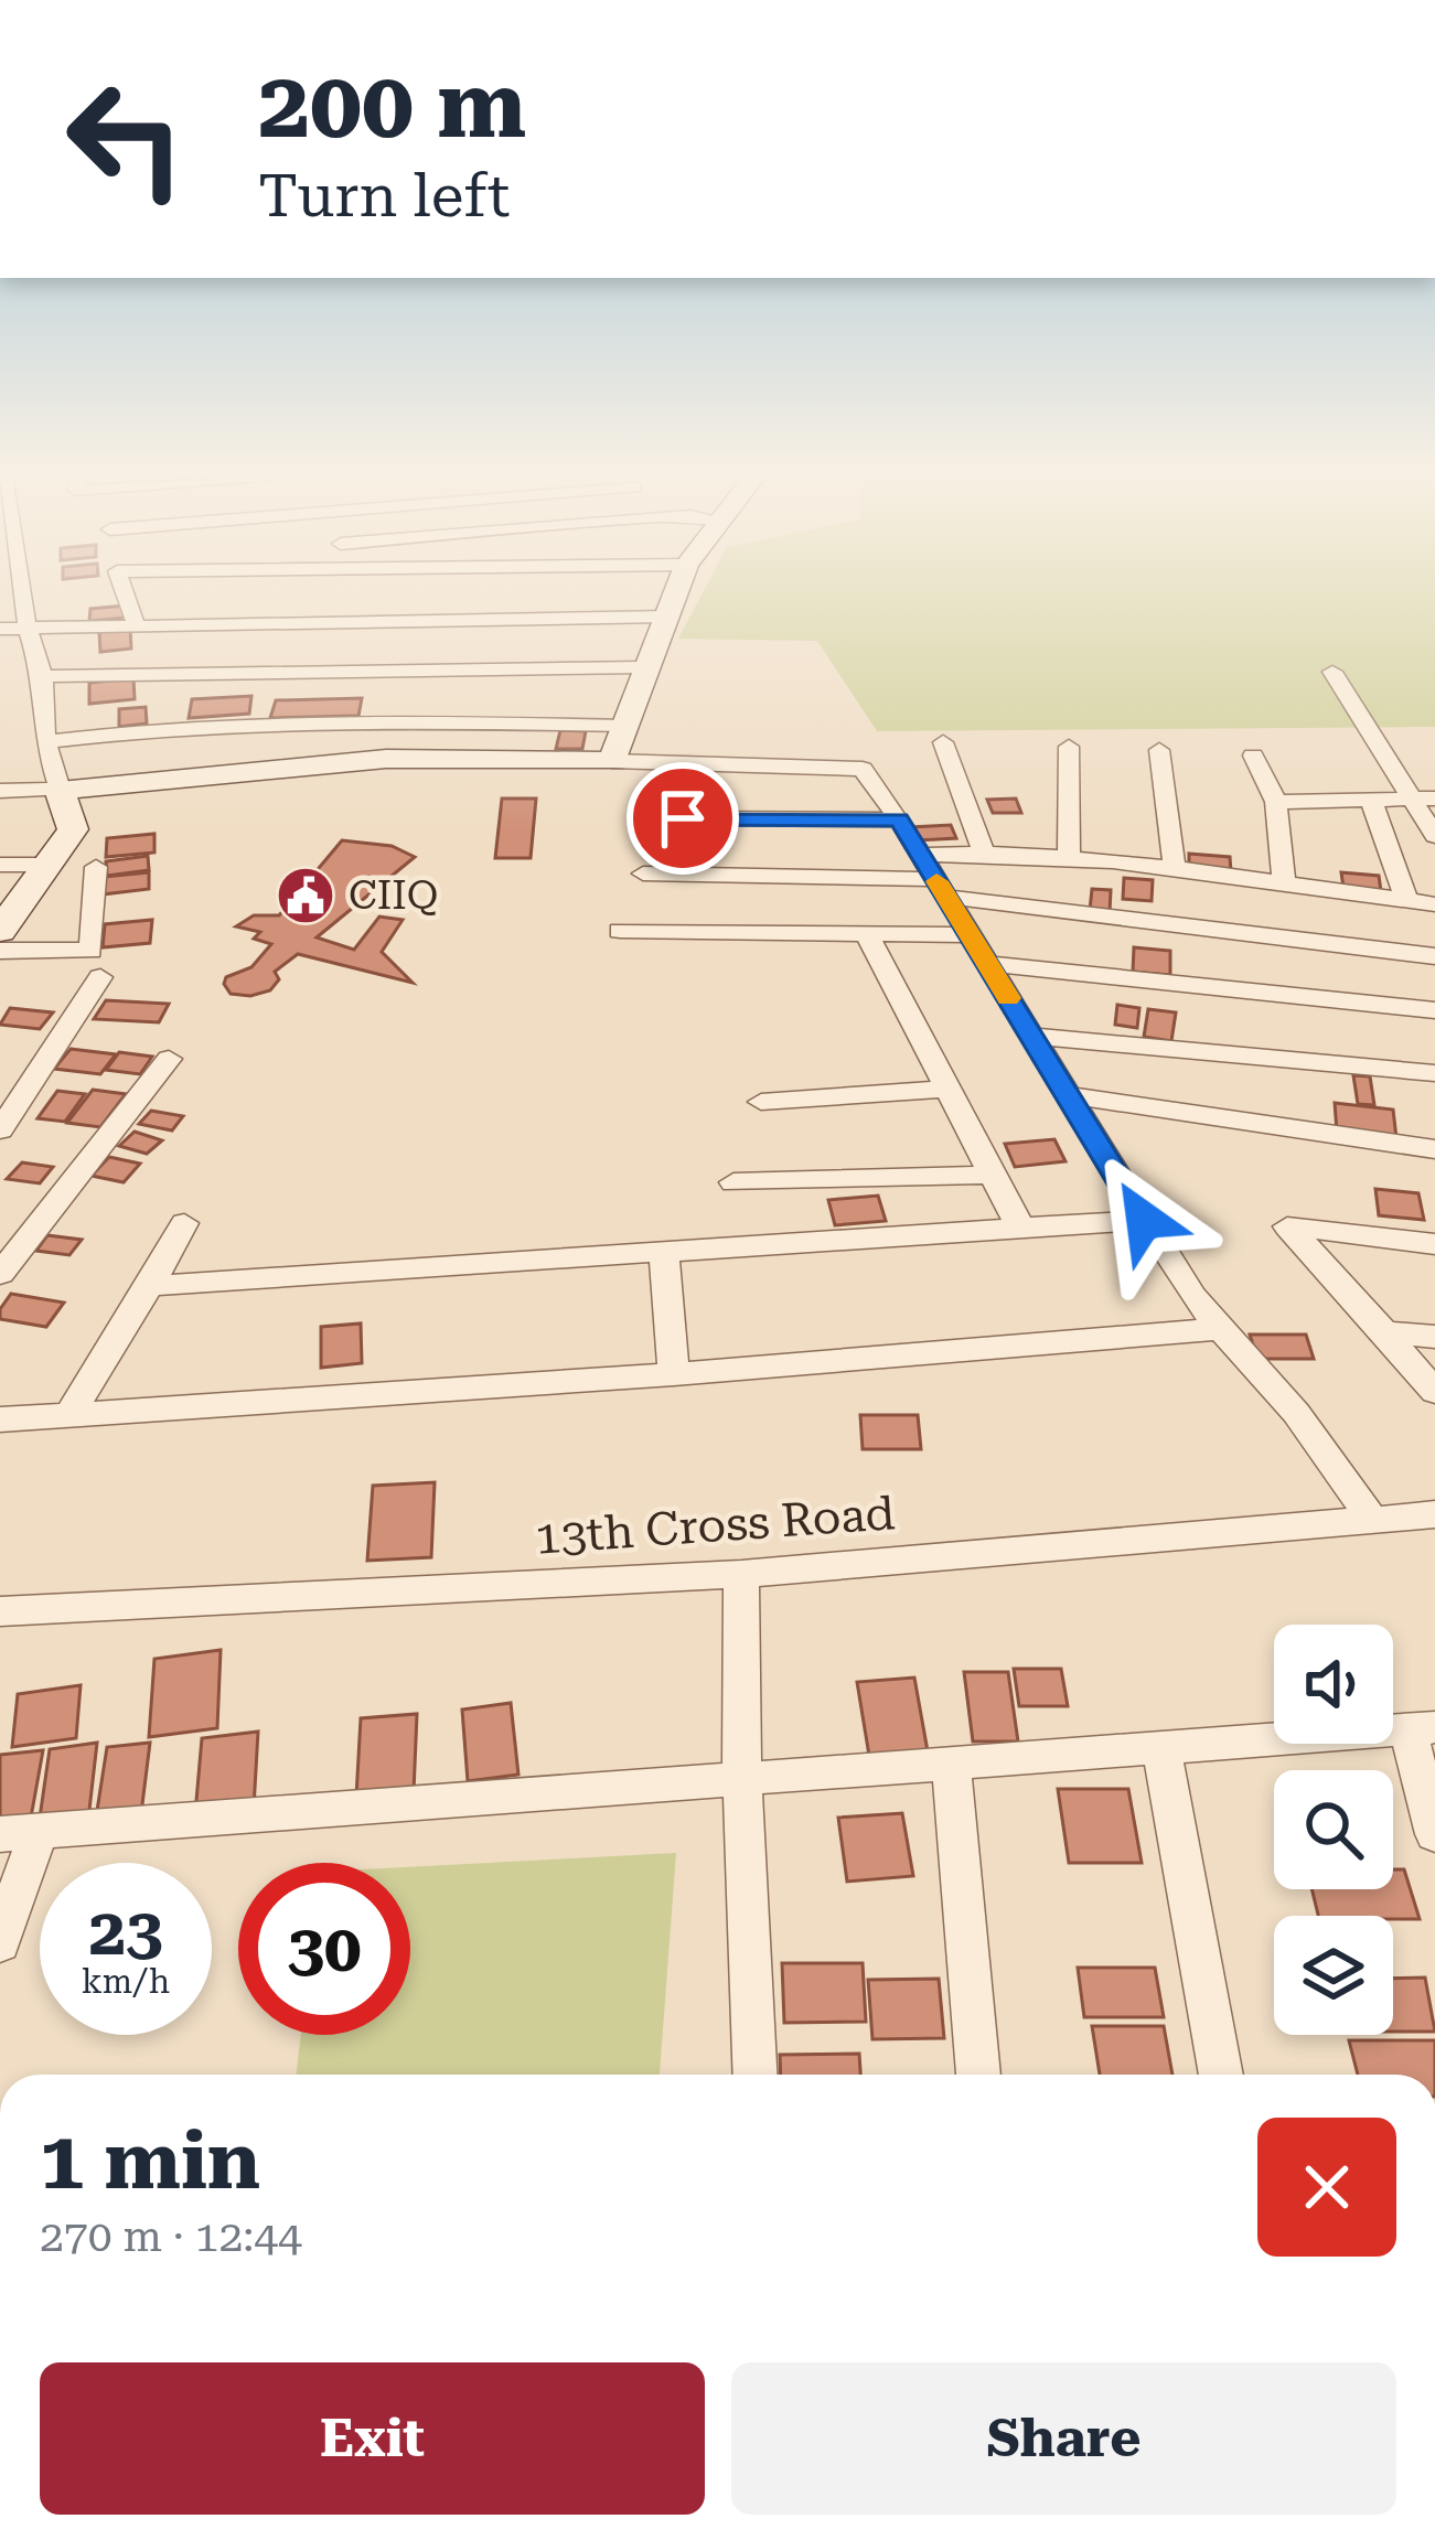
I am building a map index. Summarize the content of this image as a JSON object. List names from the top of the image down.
{
  "streets": {
    "street": ["13th Cross Road"]
  },
  "places": {
    "public building": ["CIIQ"]
  },
  "page": {
    "turn": ["200 m", "Turn left"],
    "speed": "23 km/h",
    "limit": "30",
    "heading": ["1 min", "270 m · 12:44"],
    "buttons": ["Exit", "Share"]
  }
}
